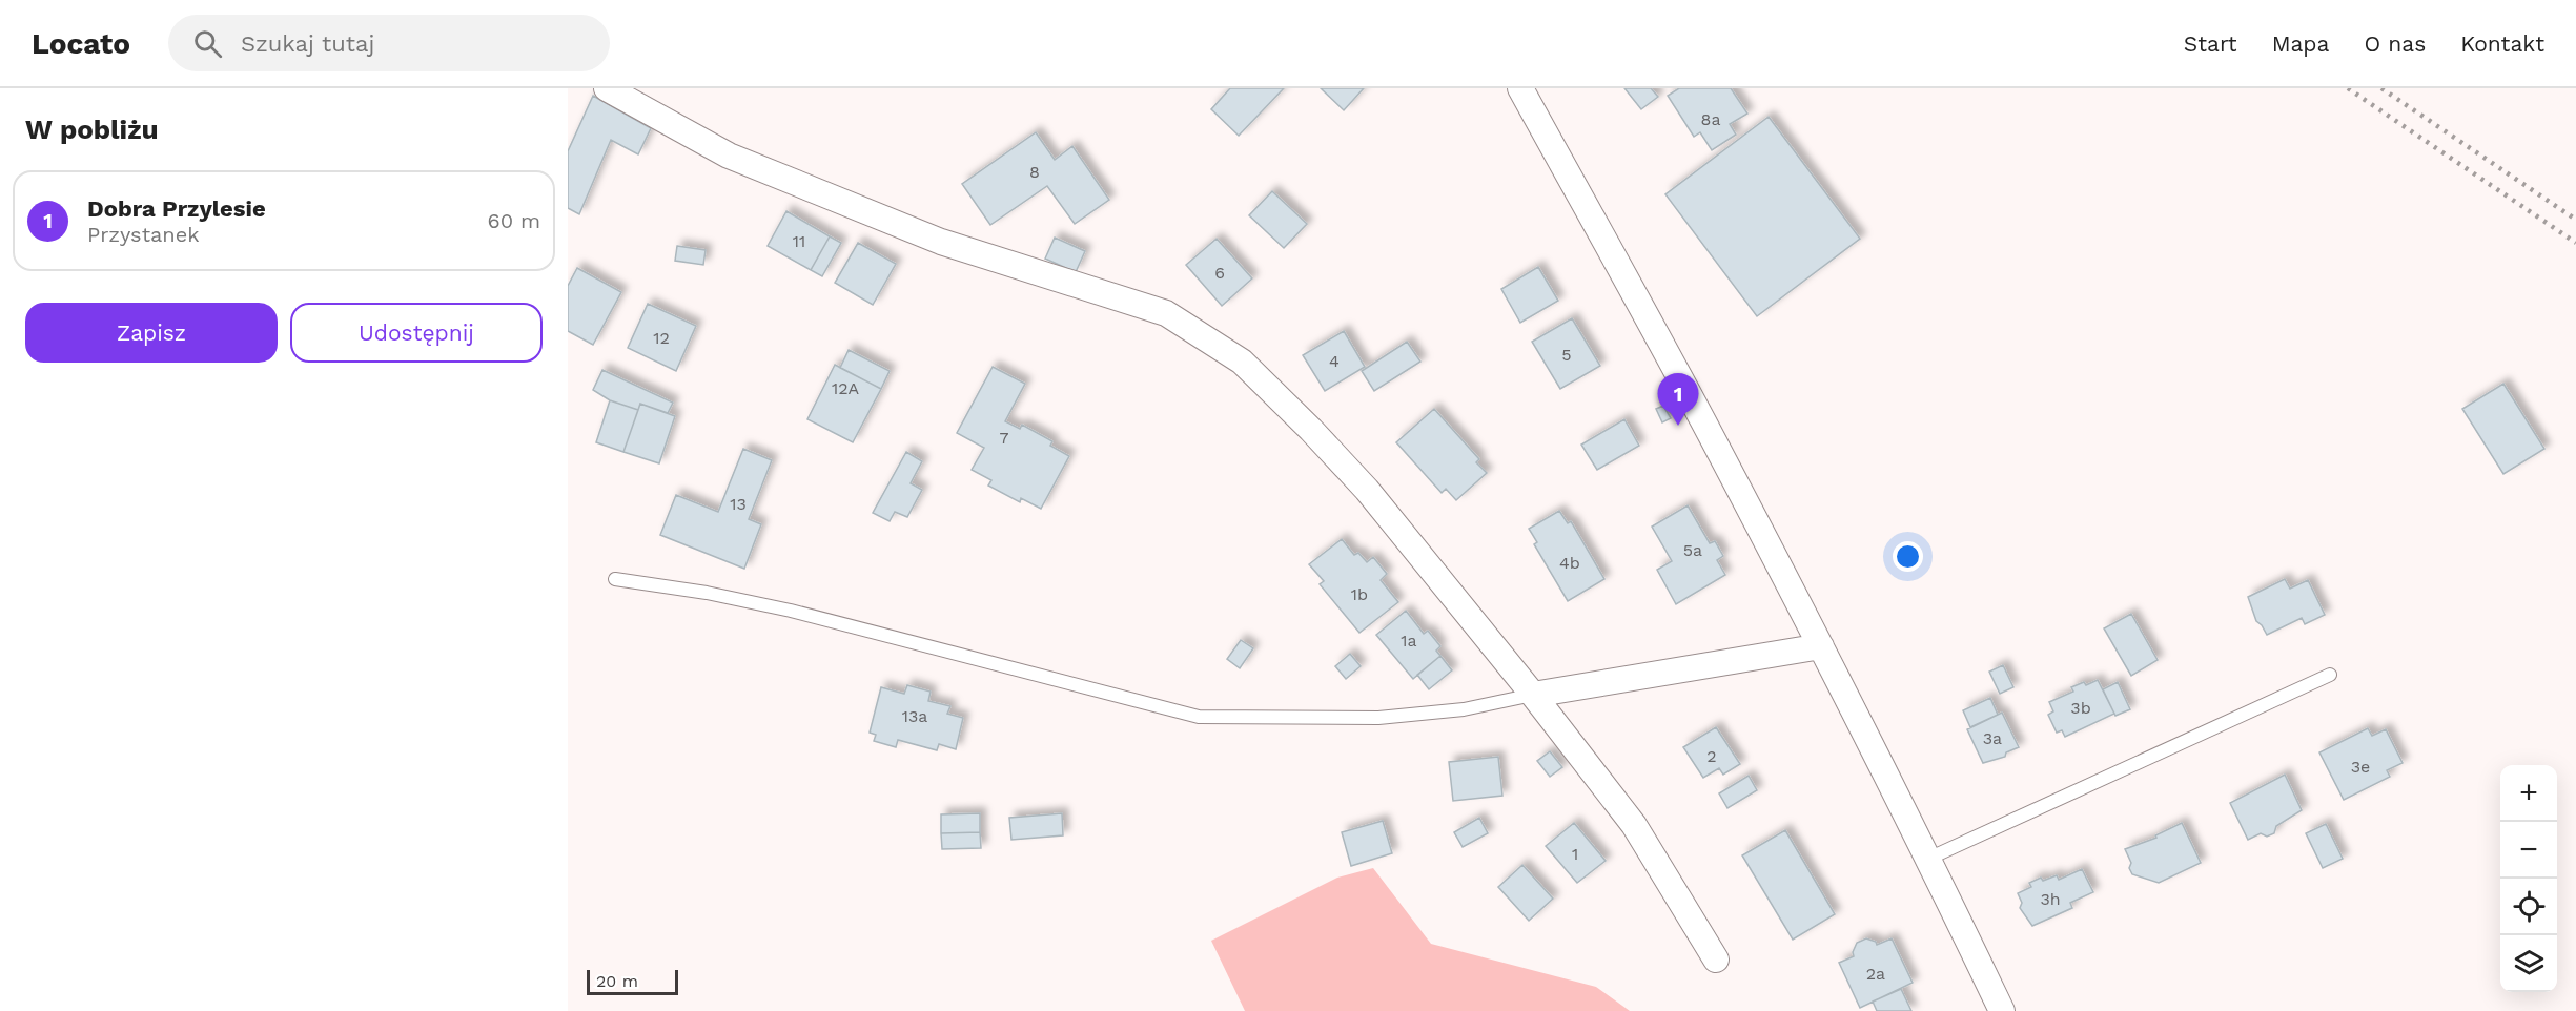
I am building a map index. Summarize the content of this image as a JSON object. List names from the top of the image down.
{
  "house_numbers": [
    "8a",
    "8",
    "11",
    "6",
    "12",
    "5",
    "4",
    "12A",
    "7",
    "13",
    "5a",
    "4b",
    "1b",
    "1a",
    "3b",
    "13a",
    "3a",
    "2",
    "3e",
    "1",
    "3h",
    "2a"
  ],
  "scale_bar": "20 m",
  "page": {
    "header": "Locato",
    "search": "Szukaj tutaj",
    "nav": [
      "Start",
      "Mapa",
      "O nas",
      "Kontakt"
    ],
    "heading": "W pobliżu",
    "list": [
      {
        "mark": "1",
        "name": "Dobra Przylesie",
        "note": "Przystanek",
        "value": "60 m"
      }
    ],
    "buttons": ["Zapisz", "Udostępnij"],
    "pins": "1",
    "map_buttons": ["+", "−"],
    "scale": "20 m"
  }
}
